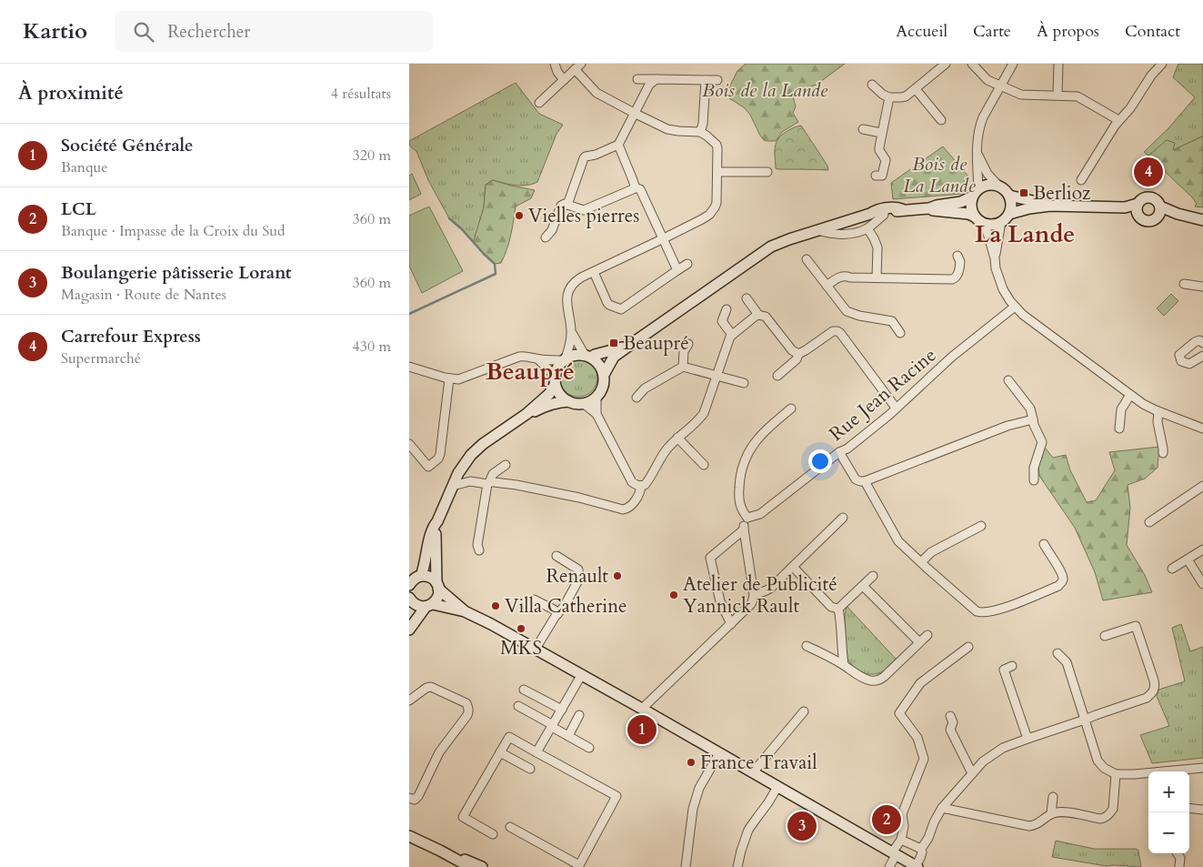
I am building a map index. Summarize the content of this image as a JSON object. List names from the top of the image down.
{
  "streets": {
    "street": ["Rue Jean Racine"]
  },
  "districts": ["La Lande", "Beaupré"],
  "parks": ["Bois de la Lande", "Bois de La Lande"],
  "places": {
    "transit": ["Berlioz", "Beaupré"],
    "other": [
      "Vielles pierres",
      "Renault",
      "Atelier de Publicité Yannick Rault",
      "Villa Catherine",
      "MKS",
      "France Travail"
    ]
  },
  "page": {
    "header": "Kartio",
    "search": "Rechercher",
    "nav": [
      "Accueil",
      "Carte",
      "À propos",
      "Contact"
    ],
    "heading": ["À proximité", "4 résultats"],
    "list": [
      {
        "mark": "1",
        "name": "Société Générale",
        "note": "Banque",
        "value": "320 m"
      },
      {
        "mark": "2",
        "name": "LCL",
        "note": "Banque · Impasse de la Croix du Sud",
        "value": "360 m"
      },
      {
        "mark": "3",
        "name": "Boulangerie pâtisserie Lorant",
        "note": "Magasin · Route de Nantes",
        "value": "360 m"
      },
      {
        "mark": "4",
        "name": "Carrefour Express",
        "note": "Supermarché",
        "value": "430 m"
      }
    ],
    "pins": [
      "4",
      "1",
      "2",
      "3"
    ],
    "map_buttons": ["+", "−"]
  }
}
